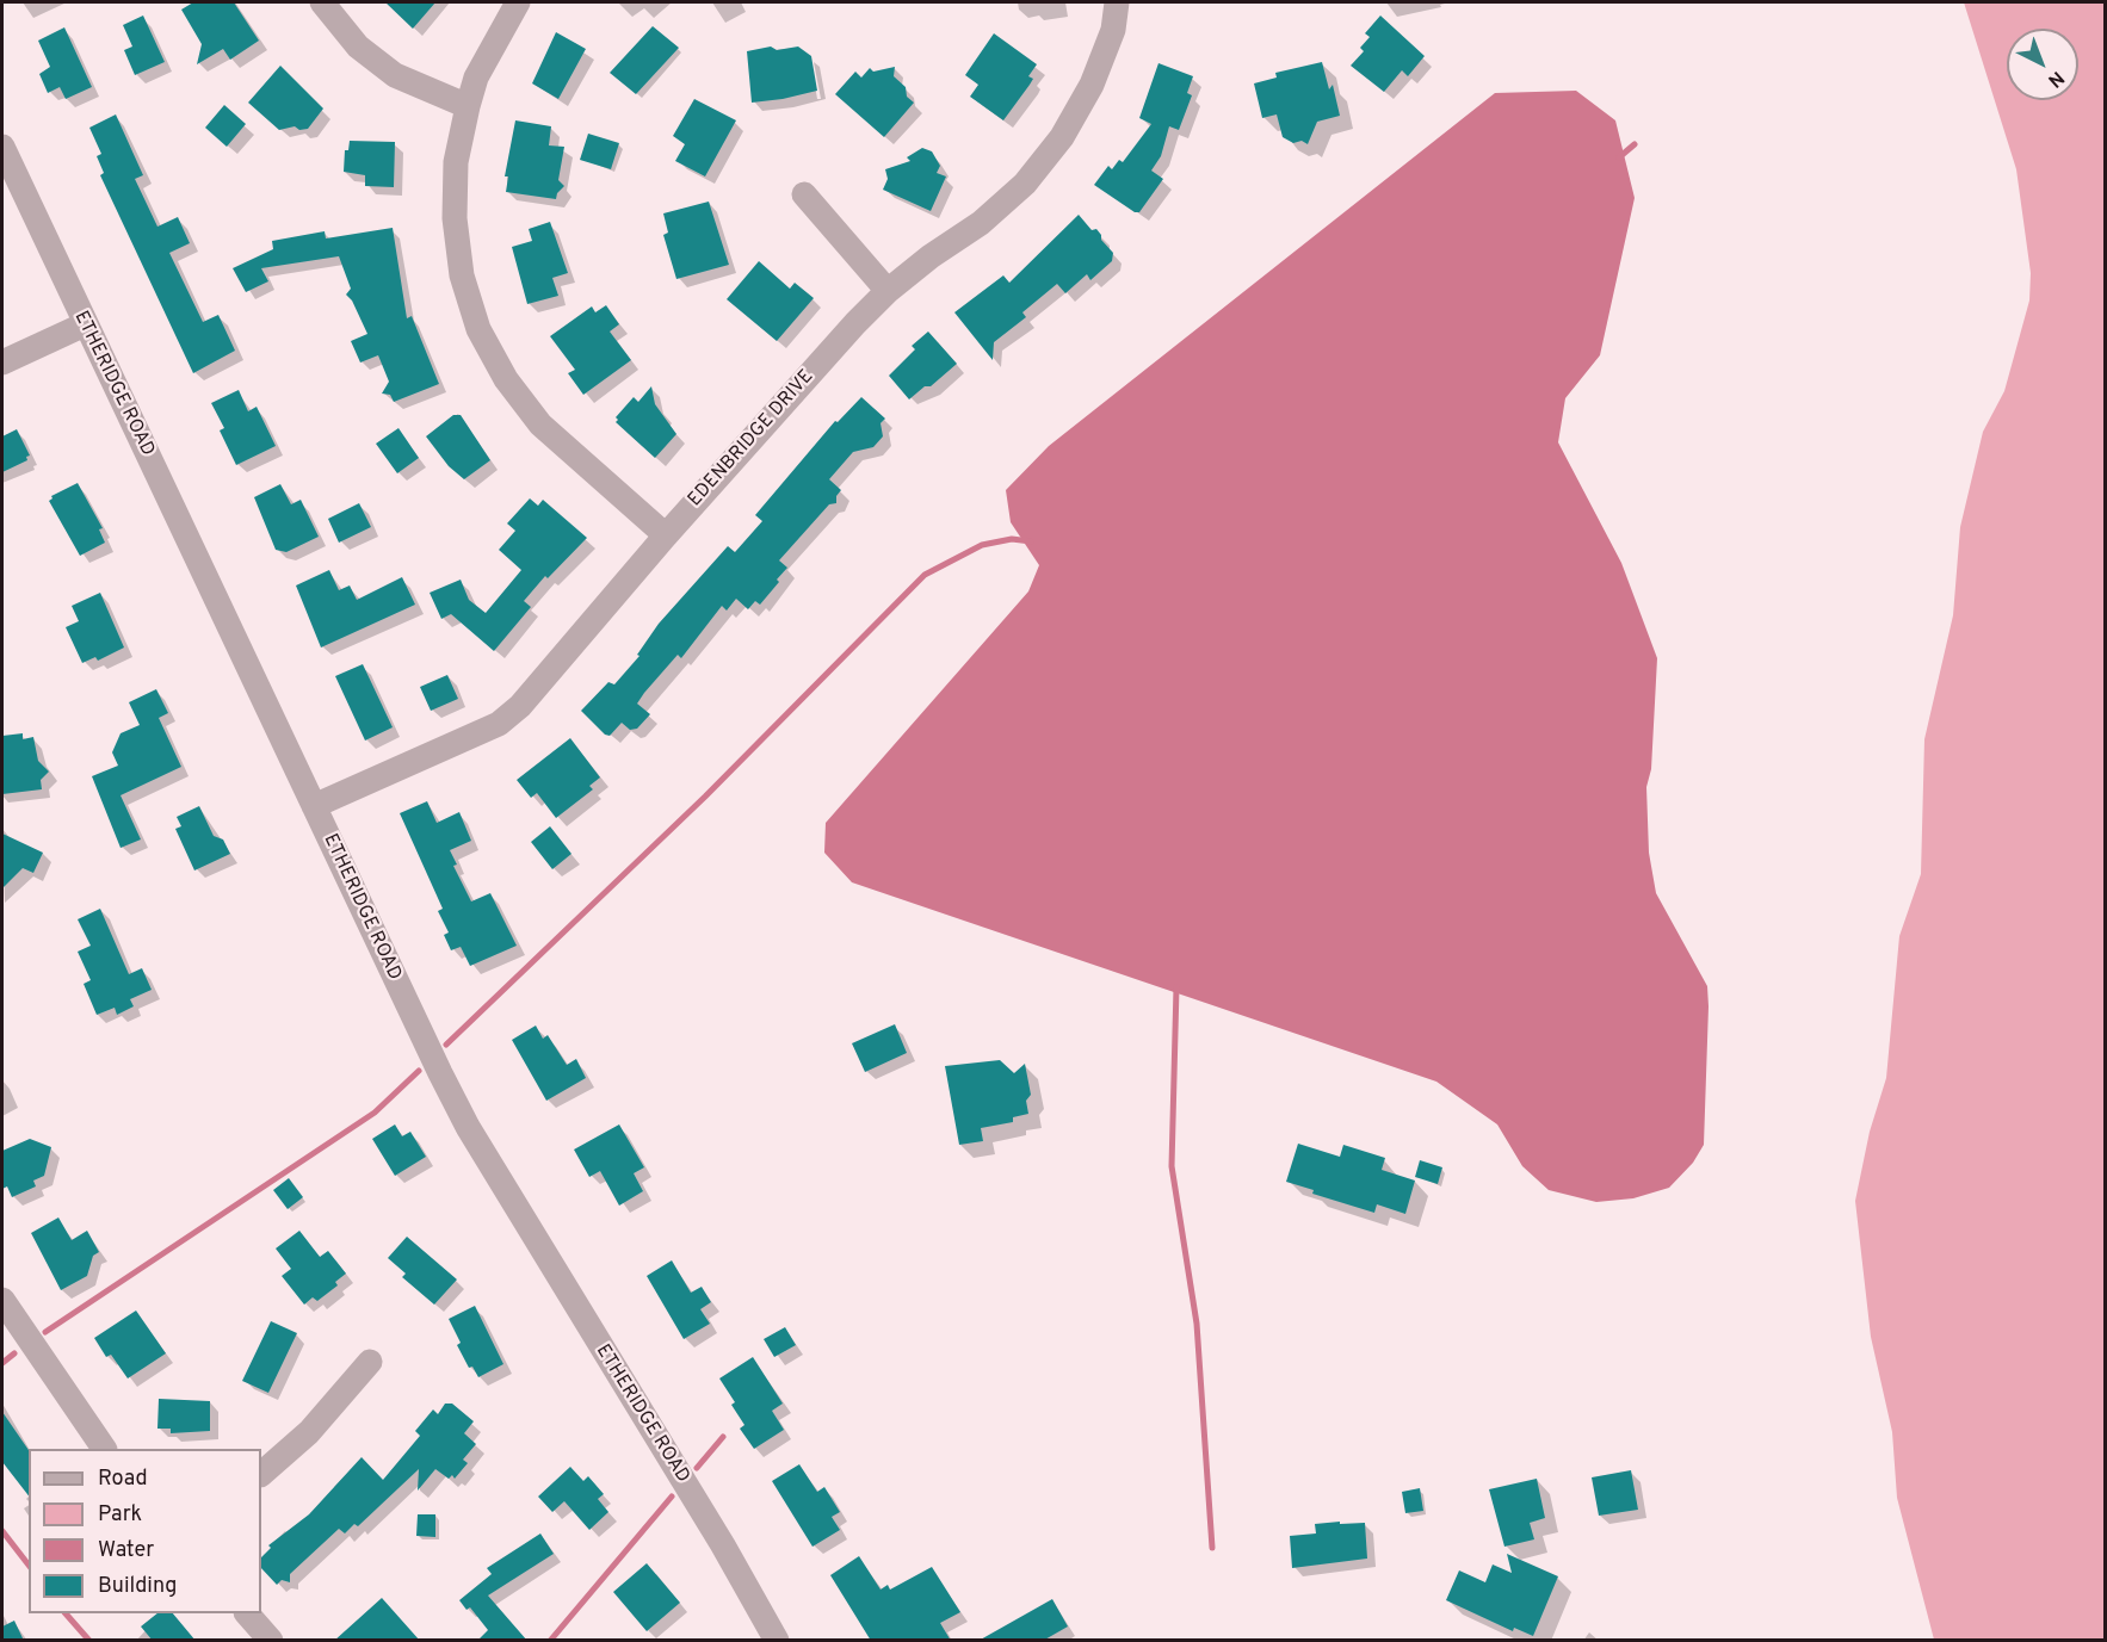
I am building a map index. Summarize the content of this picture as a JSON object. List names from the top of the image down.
{
  "streets": {
    "street": ["ETHERIDGE ROAD", "EDENBRIDGE DRIVE"]
  },
  "crossings": [
    ["ETHERIDGE ROAD", "EDENBRIDGE DRIVE"]
  ],
  "legend": [
    "Road",
    "Park",
    "Water",
    "Building"
  ],
  "north": "bottom right"
}
